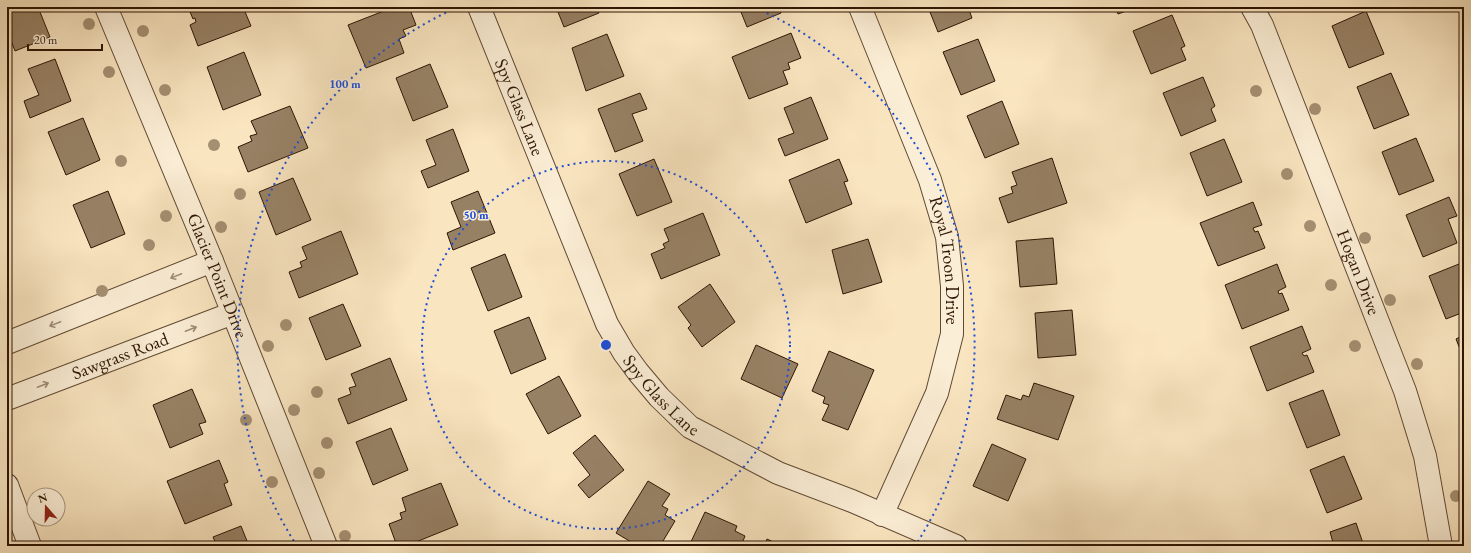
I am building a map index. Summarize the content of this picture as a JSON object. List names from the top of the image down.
{
  "streets": {
    "street": [
      "Spy Glass Lane",
      "Royal Troon Drive",
      "Hogan Drive",
      "Glacier Point Drive",
      "Sawgrass Road"
    ]
  },
  "crossings": [
    ["Spy Glass Lane", "Royal Troon Drive"],
    ["Glacier Point Drive", "Sawgrass Road"]
  ],
  "scale_bar": "20 m",
  "north": "top",
  "rings": ["100 m", "50 m"]
}
